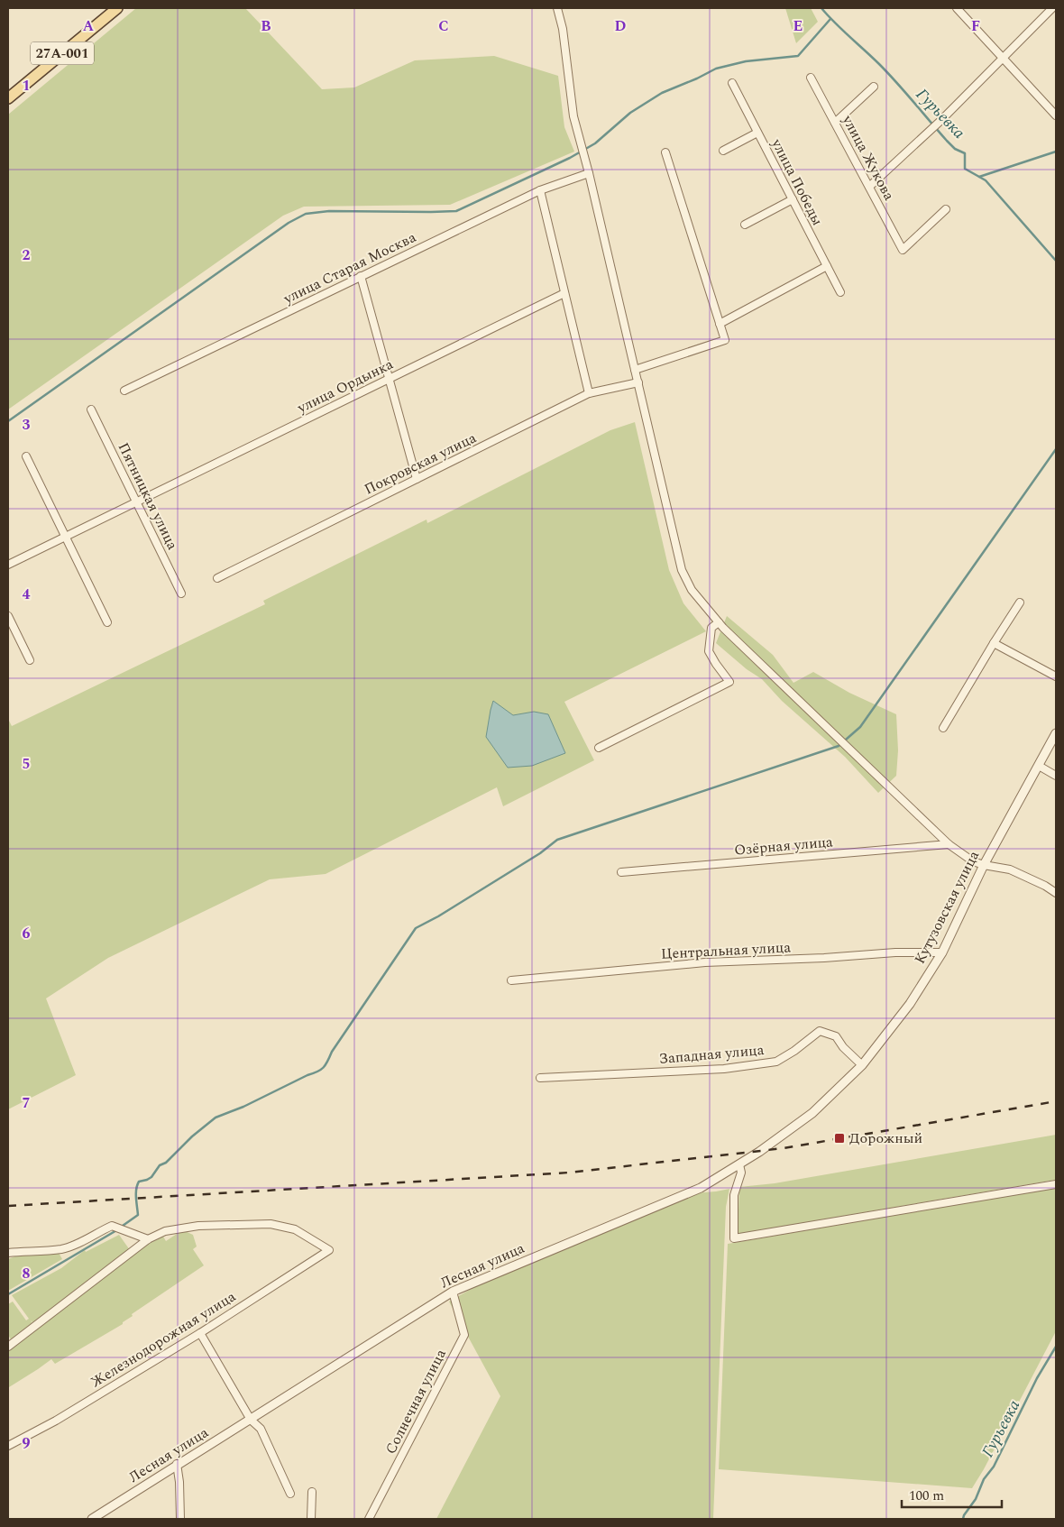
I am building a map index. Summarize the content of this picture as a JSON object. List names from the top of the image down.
{
  "streets": {
    "main road": ["27А-001"],
    "street": [
      "улица Жукова",
      "улица Победы",
      "улица Старая Москва",
      "улица Ордынка",
      "Покровская улица",
      "Пятницкая улица",
      "Озёрная улица",
      "Кутузовская улица",
      "Центральная улица",
      "Западная улица",
      "Лесная улица",
      "Железнодорожная улица",
      "Солнечная улица"
    ]
  },
  "crossings": [
    ["улица Ордынка", "Пятницкая улица"],
    ["Кутузовская улица", "Центральная улица"],
    ["Кутузовская улица", "Западная улица"],
    ["Кутузовская улица", "Лесная улица"],
    ["Лесная улица", "Солнечная улица"]
  ],
  "water": ["Гурьевка"],
  "places": {
    "transit": ["Дорожный"]
  },
  "scale_bar": "100 m",
  "grid": {
    "columns": [
      "A",
      "B",
      "C",
      "D",
      "E",
      "F"
    ],
    "rows": [
      "1",
      "2",
      "3",
      "4",
      "5",
      "6",
      "7",
      "8",
      "9"
    ]
  }
}
